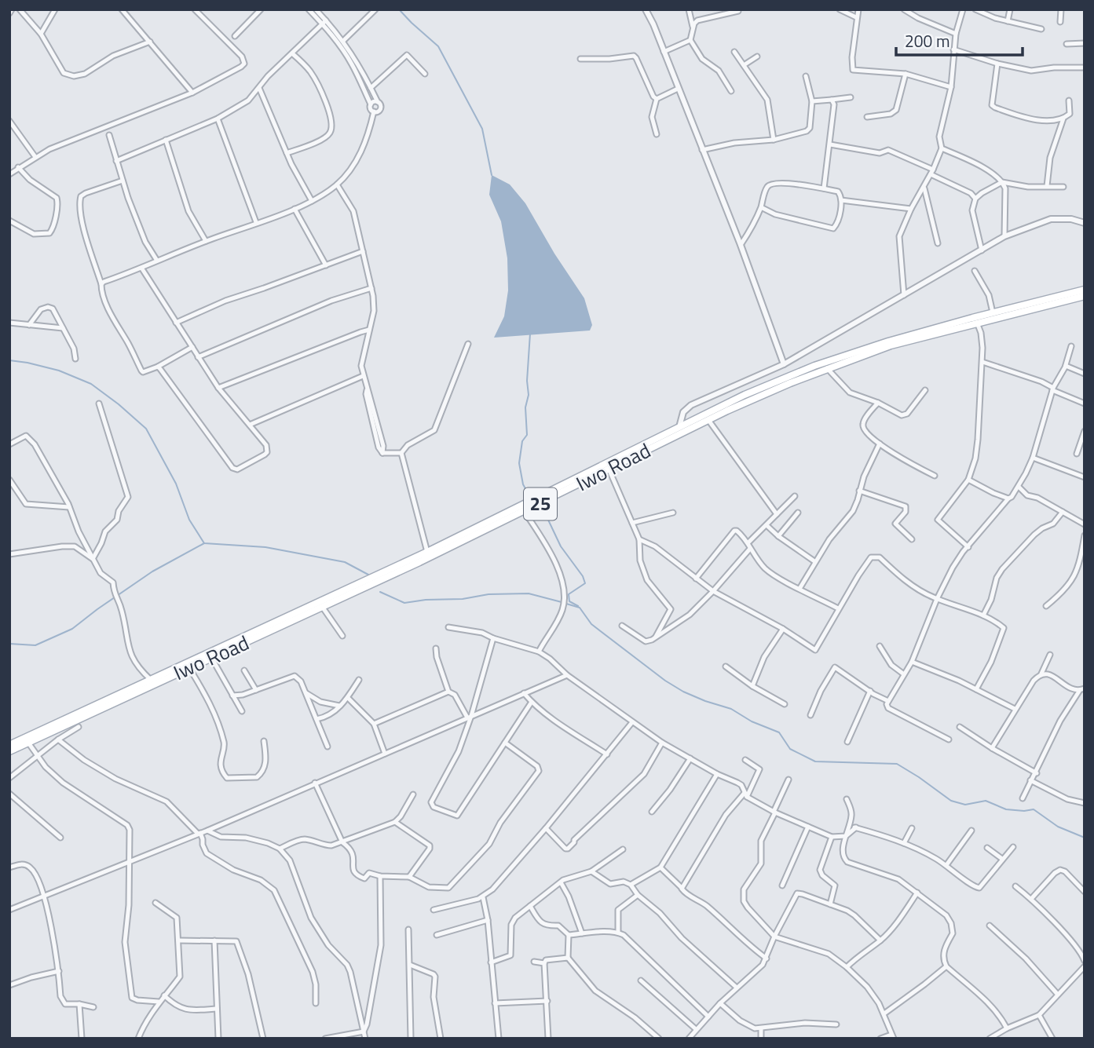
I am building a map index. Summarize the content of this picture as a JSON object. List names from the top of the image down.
{
  "streets": {
    "main road": ["Iwo Road", "25"]
  },
  "scale_bar": "200 m"
}
